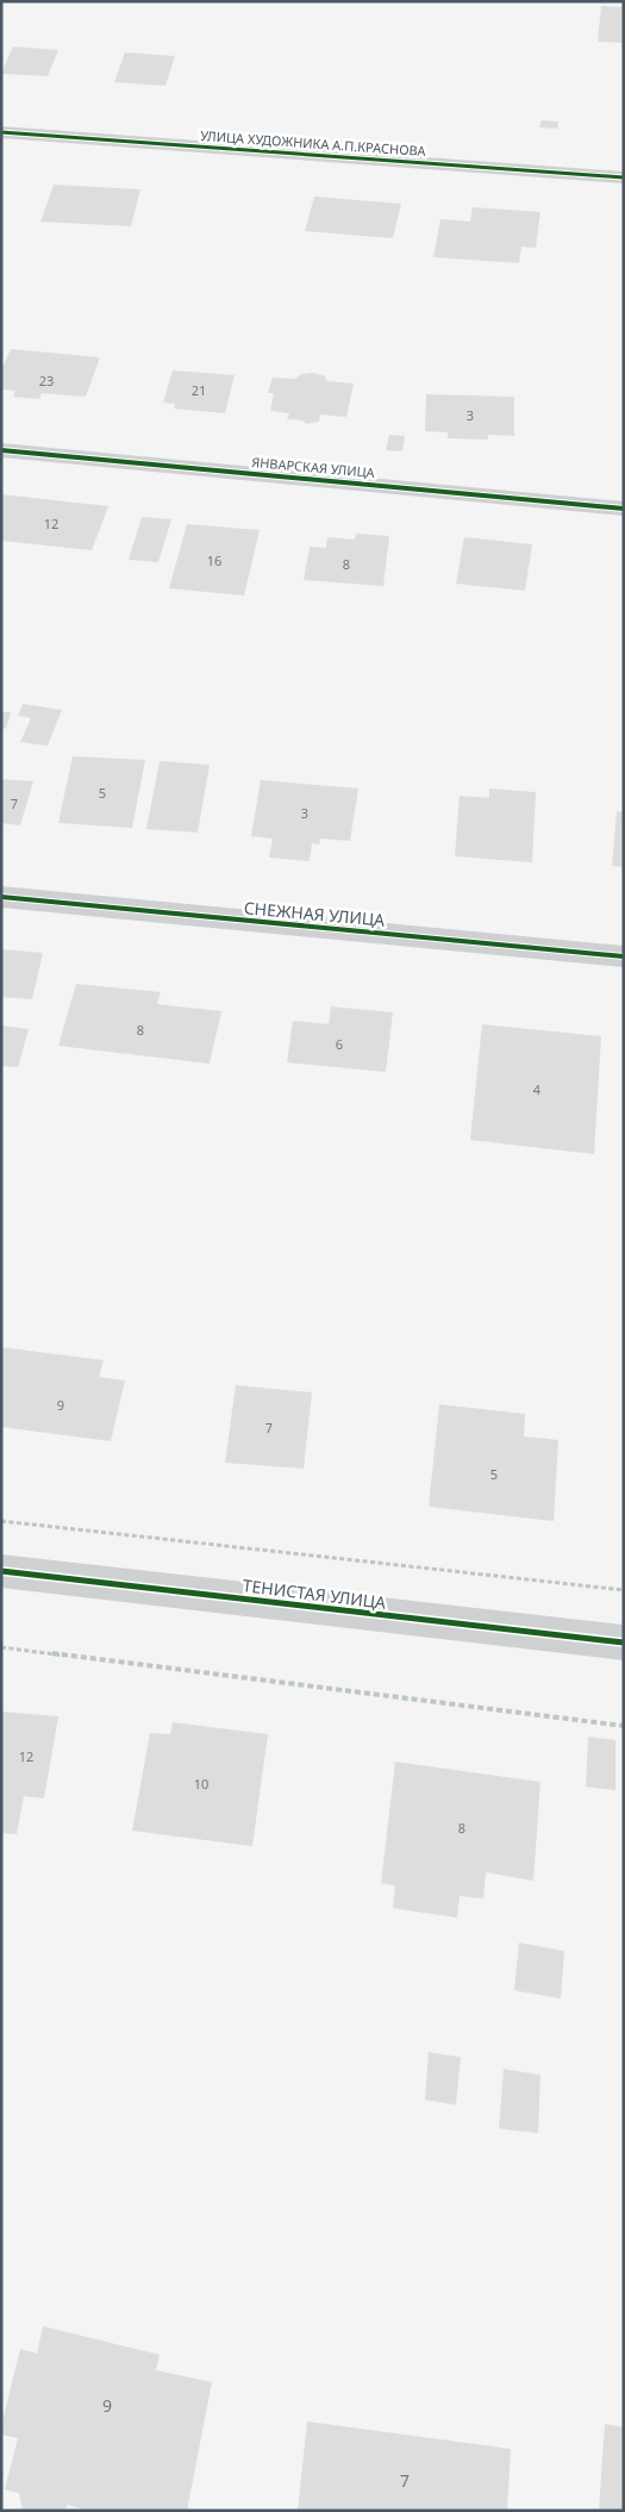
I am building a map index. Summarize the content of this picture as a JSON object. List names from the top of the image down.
{
  "streets": {
    "street": [
      "УЛИЦА ХУДОЖНИКА А.П.КРАСНОВА",
      "ЯНВАРСКАЯ УЛИЦА",
      "СНЕЖНАЯ УЛИЦА",
      "ТЕНИСТАЯ УЛИЦА"
    ]
  },
  "house_numbers": [
    "23",
    "21",
    "3",
    "12",
    "16",
    "8",
    "5",
    "7",
    "3",
    "8",
    "6",
    "4",
    "9",
    "7",
    "5",
    "12",
    "10",
    "8",
    "9",
    "7"
  ]
}
